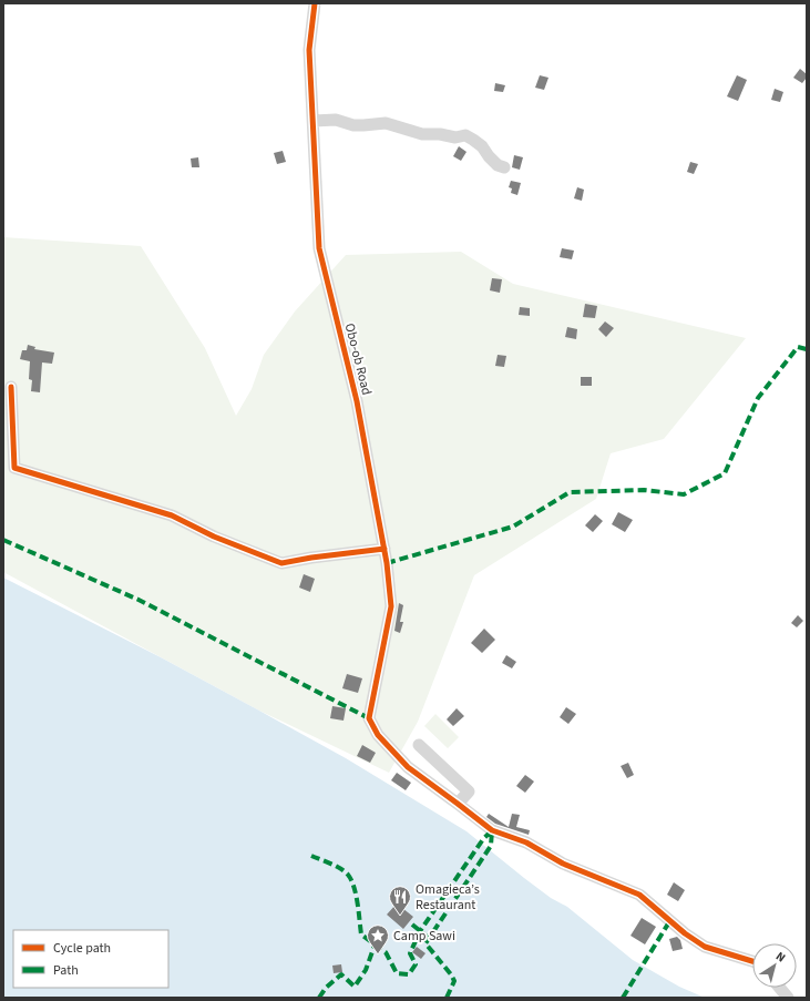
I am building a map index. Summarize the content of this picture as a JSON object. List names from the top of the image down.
{
  "streets": {
    "street": ["Obo-ob Road"]
  },
  "places": {
    "restaurant": ["Omagieca’s Restaurant"],
    "place": ["Camp Sawi"]
  },
  "legend": ["Cycle path", "Path"],
  "north": "top right"
}
